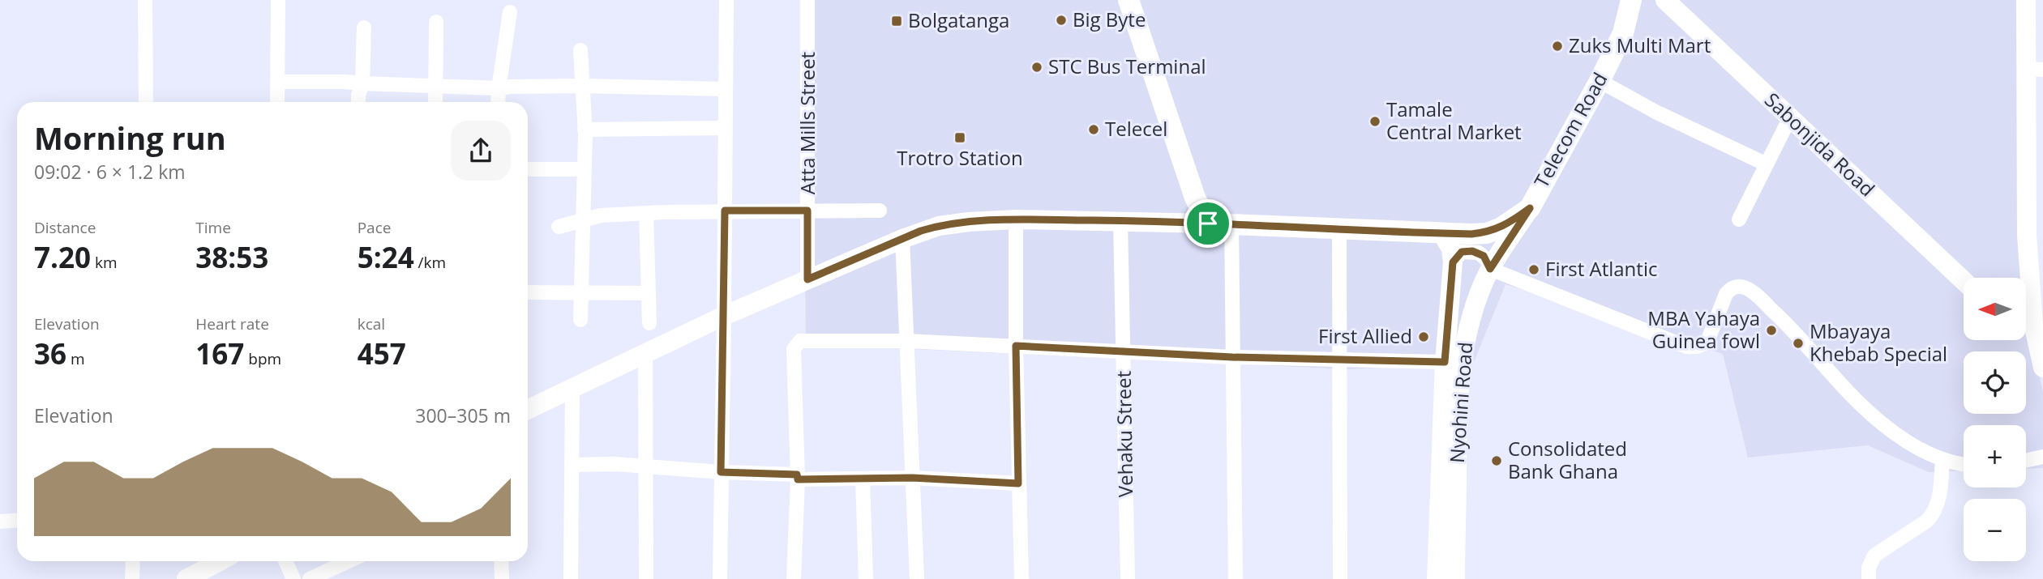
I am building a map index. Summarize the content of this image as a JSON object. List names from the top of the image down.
{
  "streets": {
    "main road": ["Telecom Road"],
    "street": [
      "Atta Mills Street",
      "Sabonjida Road",
      "Nyohini Road",
      "Vehaku Street"
    ]
  },
  "crossings": [
    ["Telecom Road", "Nyohini Road"]
  ],
  "places": {
    "other": [
      "Big Byte",
      "Zuks Multi Mart",
      "STC Bus Terminal",
      "Tamale Central Market",
      "Telecel",
      "First Atlantic",
      "MBA Yahaya Guinea fowl",
      "First Allied",
      "Mbayaya Khebab Special",
      "Consolidated Bank Ghana"
    ],
    "transit": ["Bolgatanga", "Trotro Station"]
  },
  "north": "left",
  "page": {
    "heading": ["Morning run", "09:02 · 6 × 1.2 km"],
    "stats": [
      ["Distance", "7.20 km"],
      ["Time", "38:53"],
      ["Pace", "5:24 /km"],
      ["Elevation", "36 m"],
      ["Heart rate", "167 bpm"],
      ["kcal", "457"]
    ],
    "map_buttons": ["+", "−"],
    "chart": ["Elevation", "300–305 m"]
  }
}
